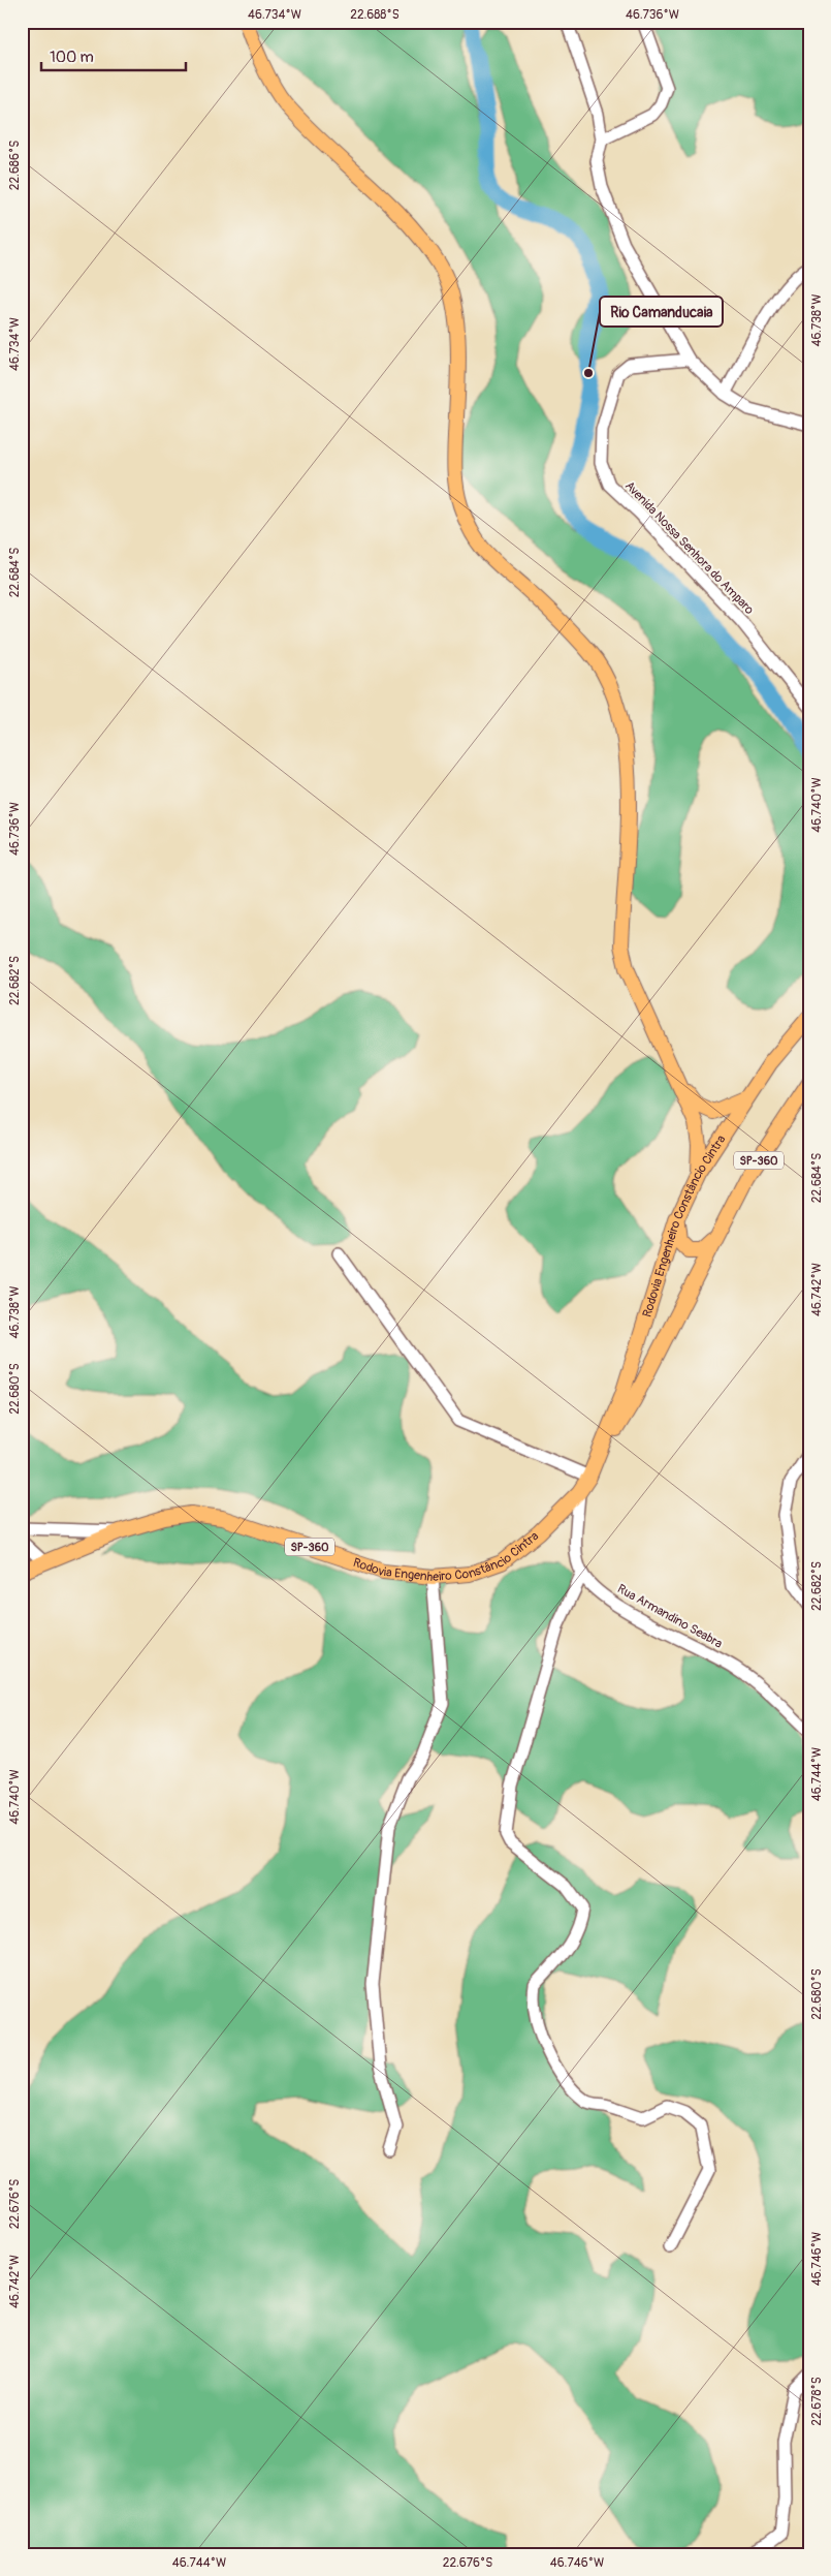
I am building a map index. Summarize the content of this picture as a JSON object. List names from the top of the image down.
{
  "streets": {
    "main road": ["SP-360", "Rodovia Engenheiro Constâncio Cintra"],
    "street": ["Avenida Nossa Senhora do Amparo", "Rua Armandino Seabra"]
  },
  "crossings": [
    ["Rodovia Engenheiro Constâncio Cintra", "Rua Armandino Seabra"]
  ],
  "places": ["Rio Camanducaia"],
  "scale_bar": "100 m",
  "coordinates": [
    "46.734°W",
    "22.688°S",
    "46.736°W",
    "22.686°S",
    "46.738°W",
    "22.684°S",
    "46.740°W",
    "22.682°S",
    "46.742°W",
    "22.680°S",
    "46.744°W",
    "22.676°S",
    "46.746°W",
    "22.678°S"
  ]
}
